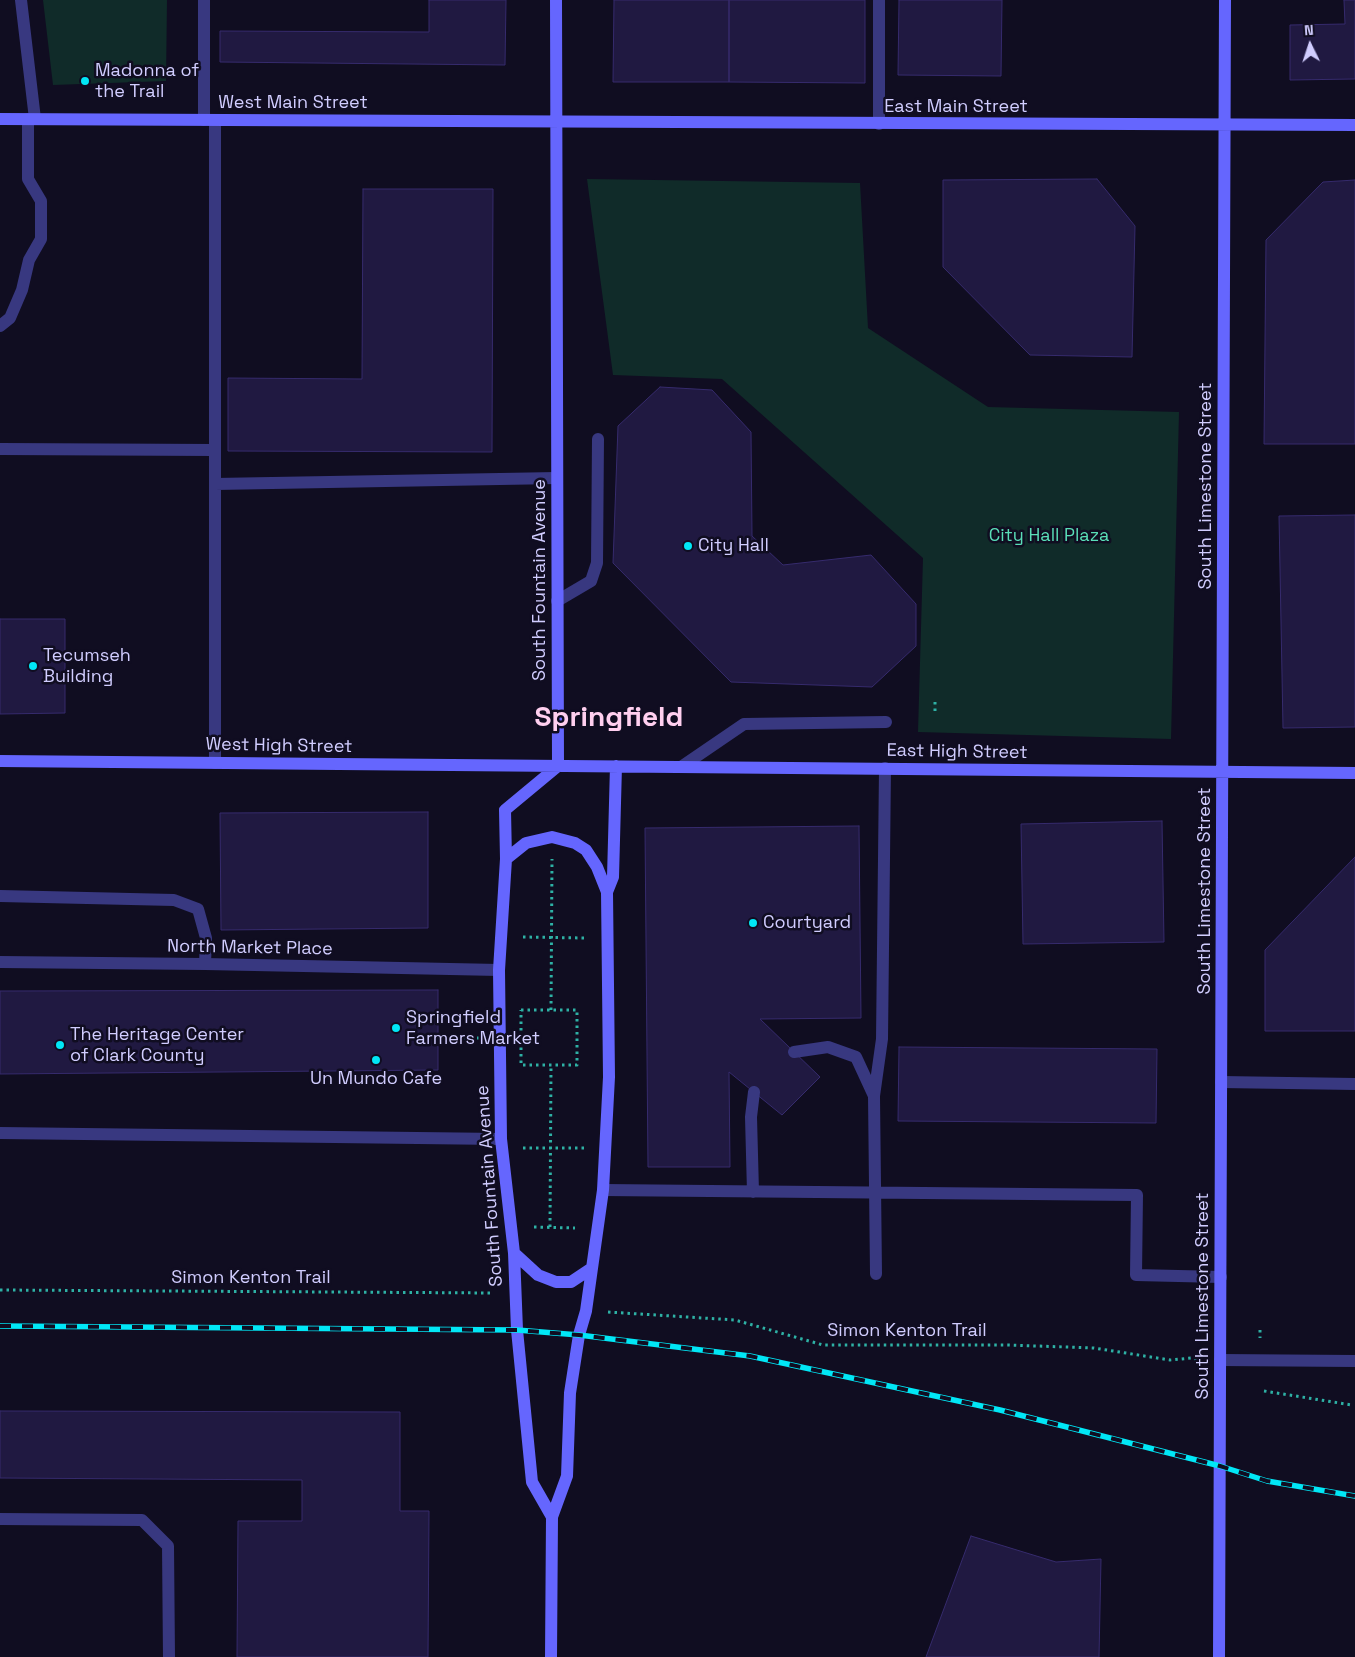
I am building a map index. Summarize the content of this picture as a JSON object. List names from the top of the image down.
{
  "streets": {
    "street": [
      "West Main Street",
      "East Main Street",
      "South Limestone Street",
      "South Fountain Avenue",
      "West High Street",
      "East High Street",
      "North Market Place"
    ],
    "path": ["Simon Kenton Trail"]
  },
  "crossings": [
    ["West Main Street", "East Main Street"],
    ["West Main Street", "South Fountain Avenue"],
    ["East Main Street", "South Limestone Street"],
    ["East Main Street", "South Fountain Avenue"],
    ["South Limestone Street", "East High Street"],
    ["South Fountain Avenue", "West High Street"],
    ["South Fountain Avenue", "East High Street"],
    ["South Fountain Avenue", "North Market Place"],
    ["West High Street", "East High Street"]
  ],
  "districts": ["Springfield"],
  "parks": ["City Hall Plaza"],
  "places": [
    "Madonna of the Trail",
    "City Hall",
    "Tecumseh Building",
    "Courtyard",
    "Springfield Farmers Market",
    "The Heritage Center of Clark County",
    "Un Mundo Cafe"
  ],
  "north": "top"
}
